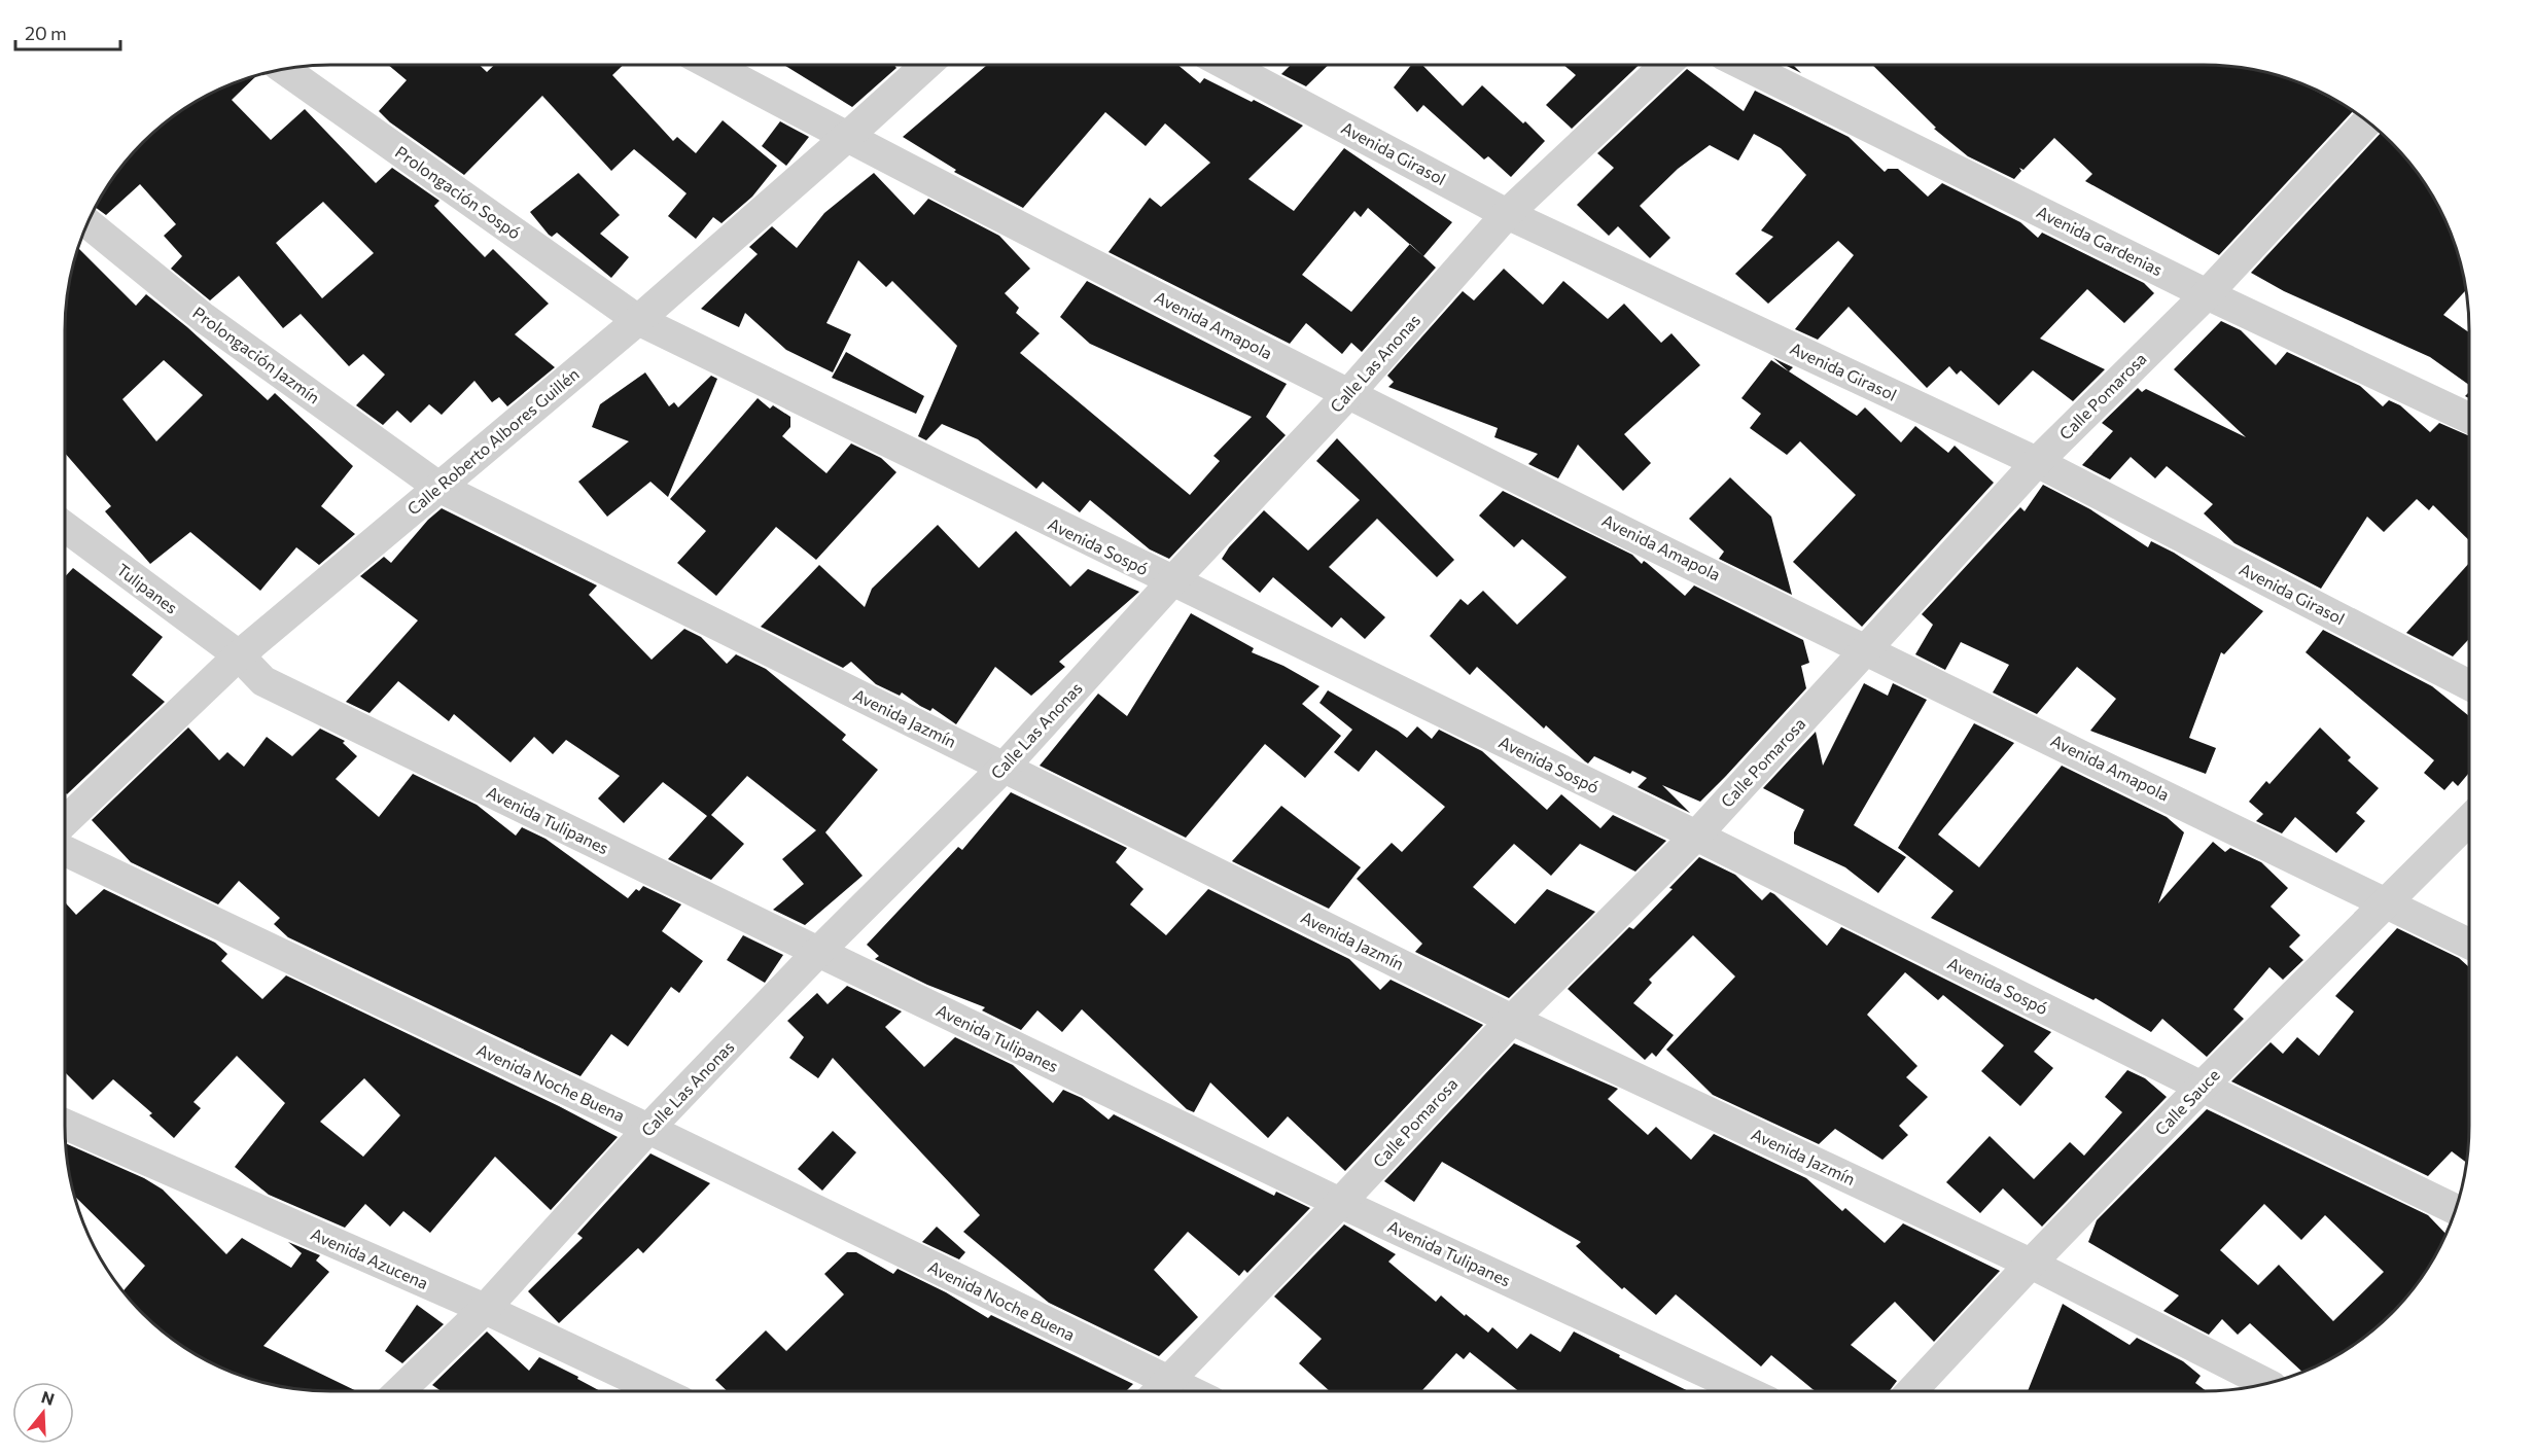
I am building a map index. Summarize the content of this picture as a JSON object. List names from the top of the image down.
{
  "streets": {
    "street": [
      "Avenida Girasol",
      "Prolongación Sospó",
      "Avenida Gardenias",
      "Avenida Amapola",
      "Prolongación Jazmín",
      "Calle Las Anonas",
      "Calle Pomarosa",
      "Calle Roberto Albores Guillén",
      "Avenida Sospó",
      "Tulipanes",
      "Avenida Jazmín",
      "Avenida Tulipanes",
      "Avenida Noche Buena",
      "Calle Sauce",
      "Avenida Azucena"
    ]
  },
  "crossings": [
    ["Avenida Girasol", "Calle Las Anonas"],
    ["Avenida Girasol", "Calle Pomarosa"],
    ["Prolongación Sospó", "Calle Roberto Albores Guillén"],
    ["Prolongación Sospó", "Avenida Sospó"],
    ["Avenida Gardenias", "Calle Pomarosa"],
    ["Avenida Amapola", "Calle Las Anonas"],
    ["Avenida Amapola", "Calle Pomarosa"],
    ["Avenida Amapola", "Calle Roberto Albores Guillén"],
    ["Avenida Amapola", "Calle Sauce"],
    ["Prolongación Jazmín", "Calle Roberto Albores Guillén"],
    ["Prolongación Jazmín", "Avenida Jazmín"],
    ["Calle Las Anonas", "Avenida Sospó"],
    ["Calle Las Anonas", "Avenida Jazmín"],
    ["Calle Las Anonas", "Avenida Tulipanes"],
    ["Calle Las Anonas", "Avenida Noche Buena"],
    ["Calle Las Anonas", "Avenida Azucena"],
    ["Calle Pomarosa", "Avenida Sospó"],
    ["Calle Pomarosa", "Avenida Jazmín"],
    ["Calle Pomarosa", "Avenida Tulipanes"],
    ["Calle Roberto Albores Guillén", "Avenida Sospó"],
    ["Calle Roberto Albores Guillén", "Tulipanes"],
    ["Calle Roberto Albores Guillén", "Avenida Jazmín"],
    ["Calle Roberto Albores Guillén", "Avenida Tulipanes"],
    ["Avenida Sospó", "Calle Sauce"],
    ["Tulipanes", "Avenida Tulipanes"],
    ["Avenida Jazmín", "Calle Sauce"]
  ],
  "scale_bar": "20 m",
  "north": "top"
}
